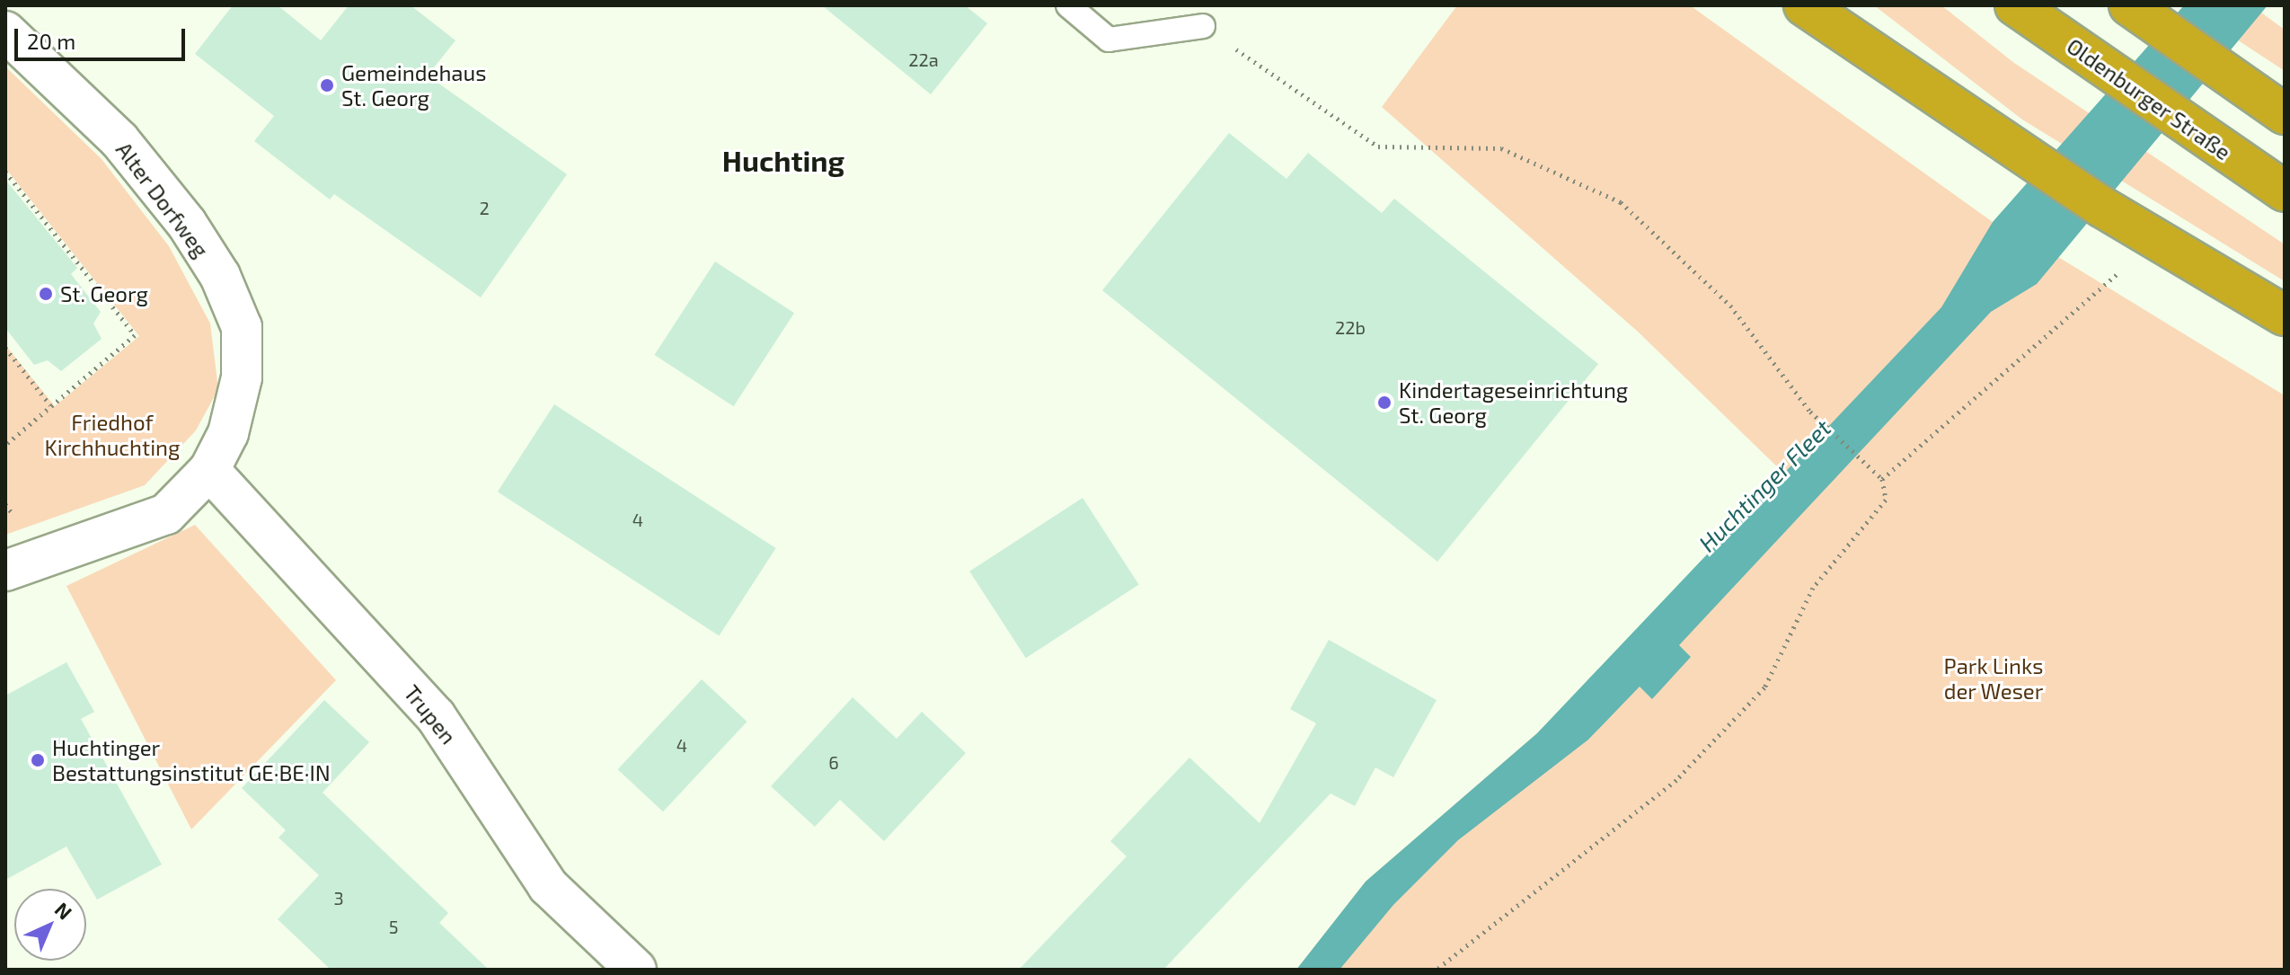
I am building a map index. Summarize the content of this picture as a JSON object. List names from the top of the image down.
{
  "streets": {
    "highway": ["Oldenburger Straße"],
    "street": ["Alter Dorfweg", "Trupen"]
  },
  "crossings": [
    ["Alter Dorfweg", "Trupen"]
  ],
  "districts": ["Huchting"],
  "water": ["Huchtinger Fleet"],
  "parks": ["Friedhof Kirchhuchting", "Park Links der Weser"],
  "places": [
    "Gemeindehaus St. Georg",
    "St. Georg",
    "Kindertageseinrichtung St. Georg",
    "Huchtinger Bestattungsinstitut GE·BE·IN"
  ],
  "house_numbers": [
    "22a",
    "2",
    "22b",
    "4",
    "4",
    "6",
    "3",
    "5"
  ],
  "scale_bar": "20 m",
  "north": "top right"
}
